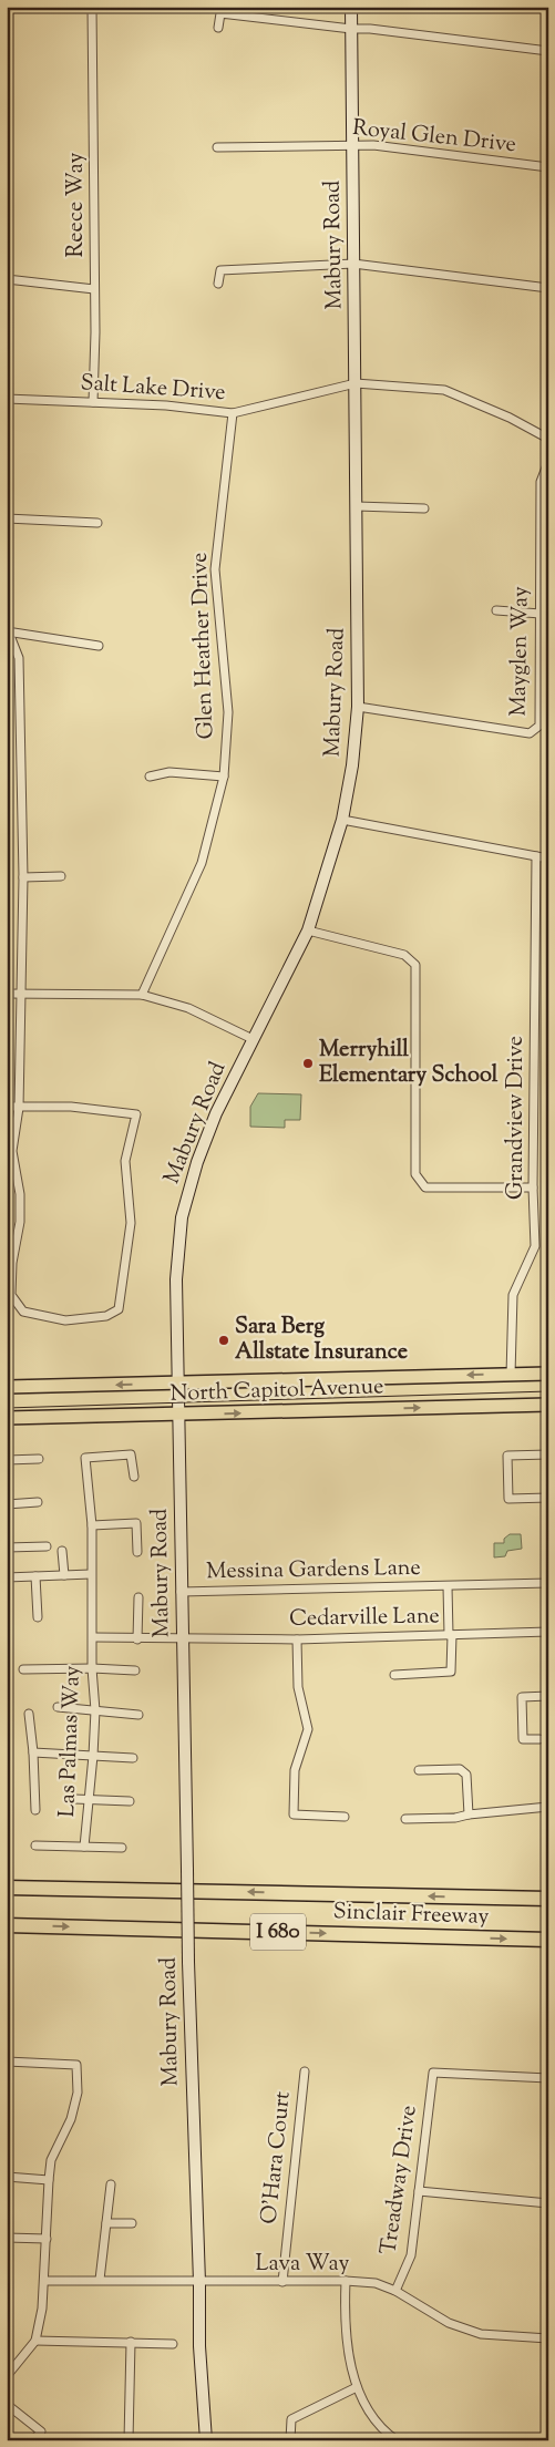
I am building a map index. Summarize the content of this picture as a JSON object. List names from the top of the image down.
{
  "streets": {
    "highway": ["Sinclair Freeway", "I 680"],
    "main road": ["Mabury Road", "North Capitol Avenue"],
    "street": [
      "Royal Glen Drive",
      "Reece Way",
      "Salt Lake Drive",
      "Glen Heather Drive",
      "Mayglen Way",
      "Grandview Drive",
      "Messina Gardens Lane",
      "Cedarville Lane",
      "Las Palmas Way",
      "O'Hara Court",
      "Treadway Drive",
      "Lava Way"
    ]
  },
  "crossings": [
    ["Royal Glen Drive", "Mabury Road"],
    ["Reece Way", "Salt Lake Drive"],
    ["Mabury Road", "Salt Lake Drive"],
    ["Mabury Road", "Mayglen Way"],
    ["Mabury Road", "North Capitol Avenue"],
    ["Mabury Road", "Messina Gardens Lane"],
    ["Mabury Road", "Cedarville Lane"],
    ["Mabury Road", "Las Palmas Way"],
    ["Mabury Road", "Lava Way"],
    ["Salt Lake Drive", "Glen Heather Drive"],
    ["Grandview Drive", "North Capitol Avenue"],
    ["Messina Gardens Lane", "Cedarville Lane"],
    ["Cedarville Lane", "Las Palmas Way"],
    ["O'Hara Court", "Lava Way"],
    ["Treadway Drive", "Lava Way"]
  ],
  "places": ["Merryhill Elementary School", "Sara Berg Allstate Insurance"]
}
